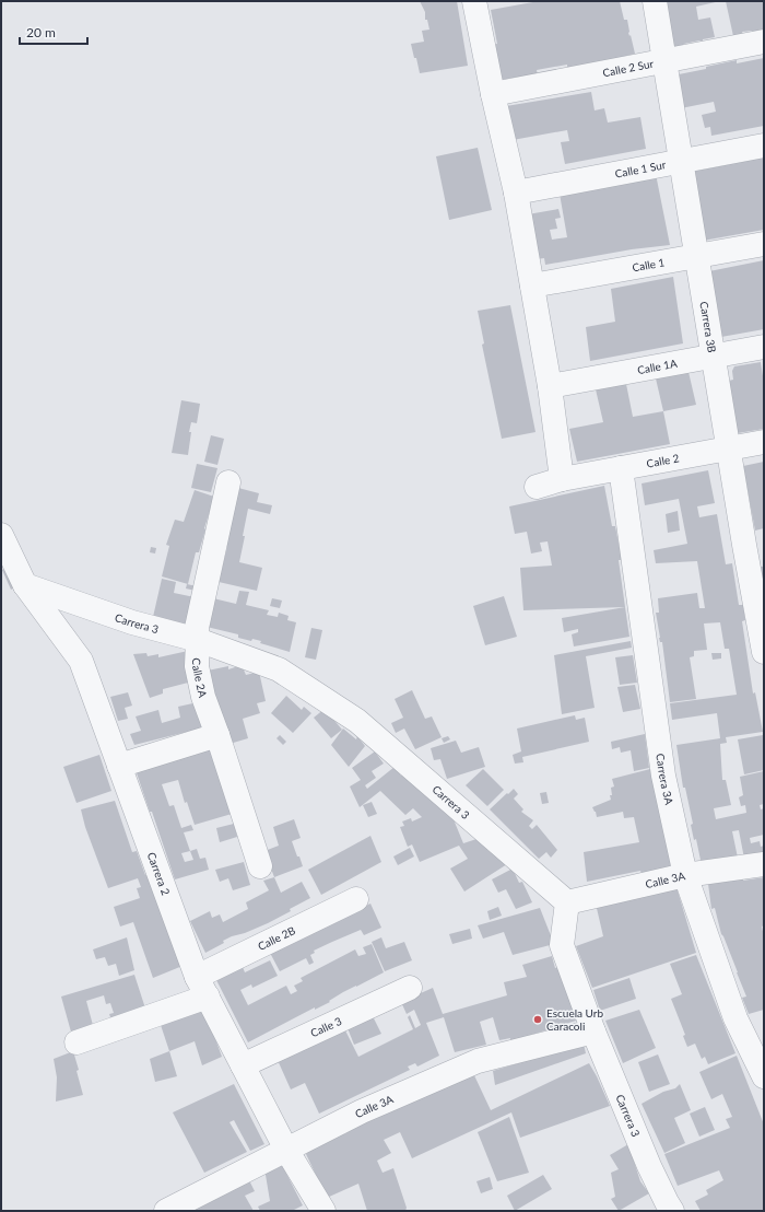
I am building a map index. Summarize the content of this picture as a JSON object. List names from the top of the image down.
{
  "streets": {
    "street": [
      "Calle 2 Sur",
      "Calle 1 Sur",
      "Calle 1",
      "Carrera 3B",
      "Calle 1A",
      "Calle 2",
      "Carrera 3",
      "Calle 2A",
      "Carrera 3A",
      "Carrera 2",
      "Calle 3A",
      "Calle 2B",
      "Calle 3"
    ]
  },
  "crossings": [
    ["Calle 2 Sur", "Carrera 3B"],
    ["Calle 1 Sur", "Carrera 3B"],
    ["Calle 1", "Carrera 3B"],
    ["Carrera 3B", "Calle 1A"],
    ["Carrera 3B", "Calle 2"],
    ["Calle 2", "Carrera 3A"],
    ["Carrera 3", "Calle 2A"],
    ["Carrera 3", "Carrera 2"],
    ["Carrera 3", "Calle 3A"],
    ["Carrera 3A", "Calle 3A"],
    ["Carrera 2", "Calle 3A"],
    ["Carrera 2", "Calle 2B"],
    ["Carrera 2", "Calle 3"]
  ],
  "places": ["Escuela Urb Caracoli"],
  "scale_bar": "20 m"
}
